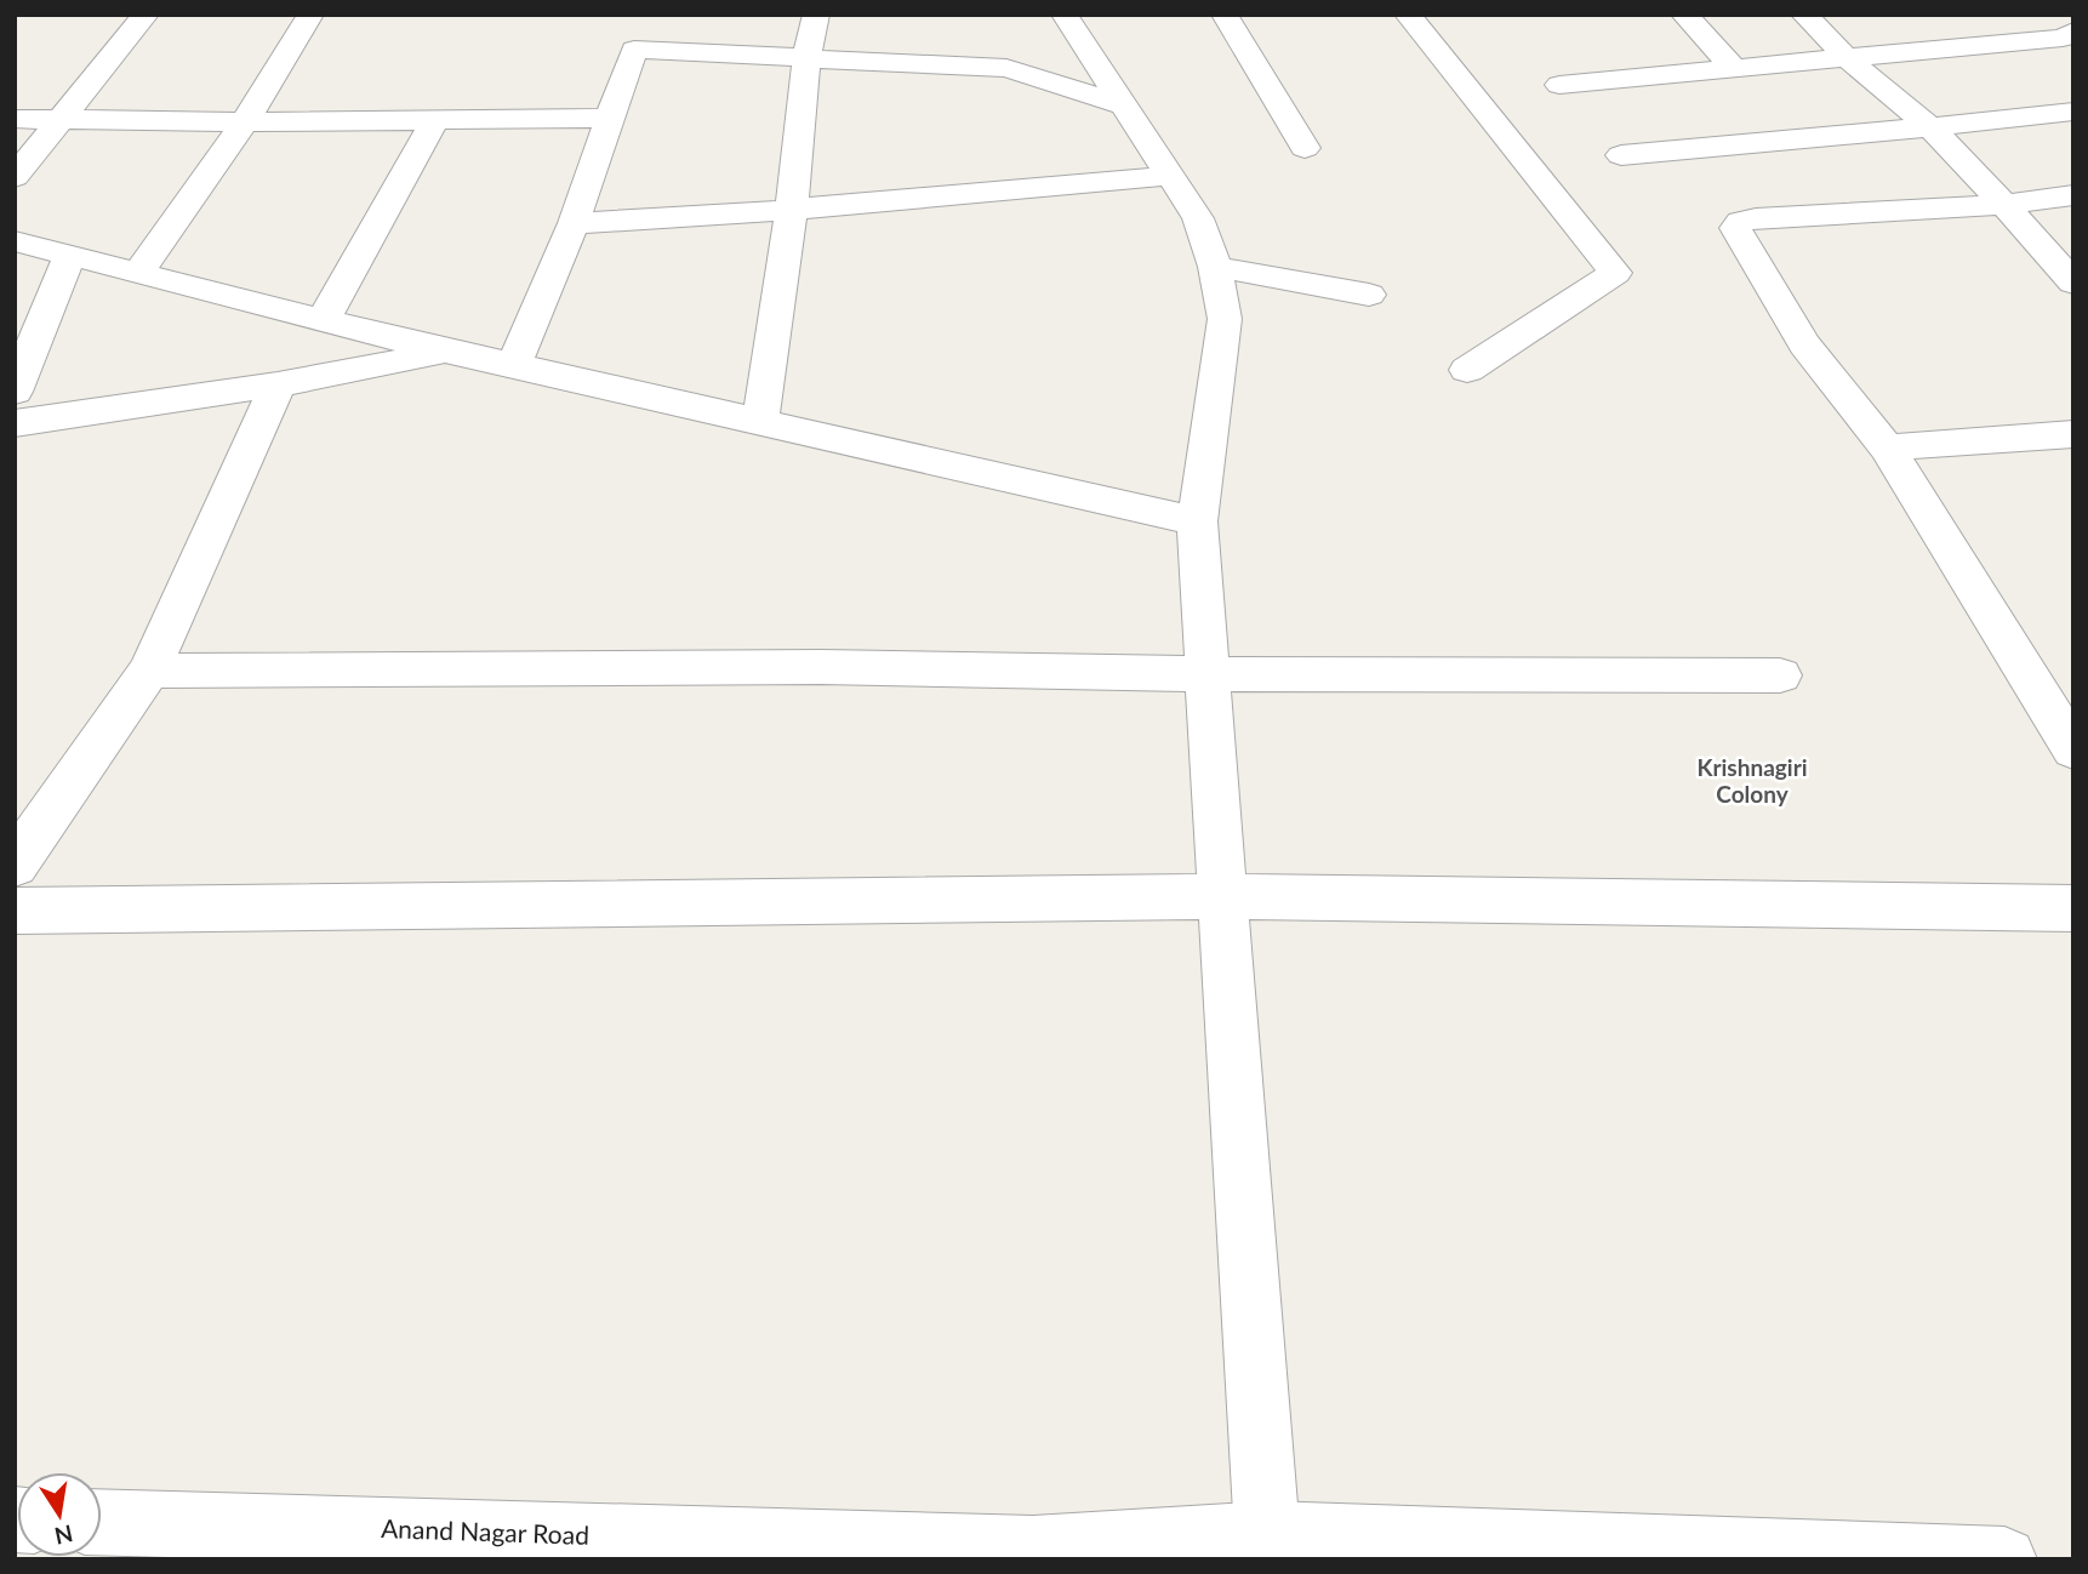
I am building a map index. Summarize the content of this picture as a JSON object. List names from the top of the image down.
{
  "streets": {
    "street": ["Anand Nagar Road"]
  },
  "districts": ["Krishnagiri Colony"],
  "north": "bottom"
}
